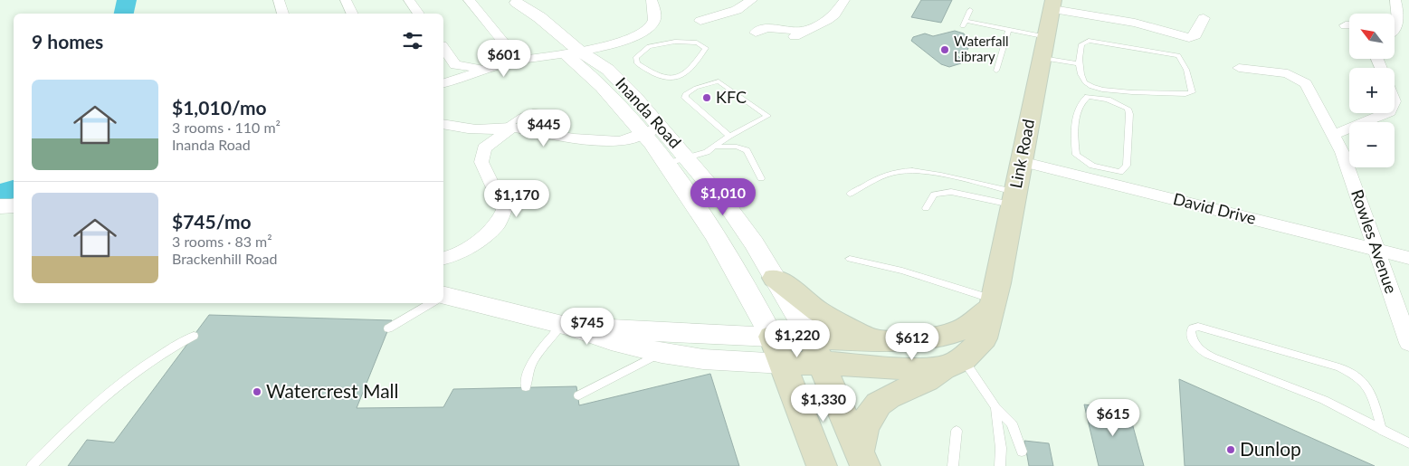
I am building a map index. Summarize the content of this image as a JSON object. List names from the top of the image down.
{
  "streets": {
    "main road": ["Inanda Road", "Link Road"],
    "street": ["David Drive", "Rowles Avenue"]
  },
  "crossings": [
    ["Inanda Road", "Link Road"],
    ["Link Road", "David Drive"],
    ["David Drive", "Rowles Avenue"]
  ],
  "places": [
    "Waterfall Library",
    "KFC",
    "Watercrest Mall",
    "Dunlop"
  ],
  "north": "top left",
  "page": {
    "map_buttons": ["+", "−"],
    "heading": "9 homes",
    "price": [
      "$601",
      "$445",
      "$1,010",
      "$1,170",
      "$745",
      "$1,220",
      "$612",
      "$1,330",
      "$615"
    ],
    "list": [
      {
        "name": "$1,010/mo",
        "note": "3 rooms · 110 m² · Inanda Road"
      },
      {
        "name": "$745/mo",
        "note": "3 rooms · 83 m² · Brackenhill Road"
      }
    ]
  }
}
